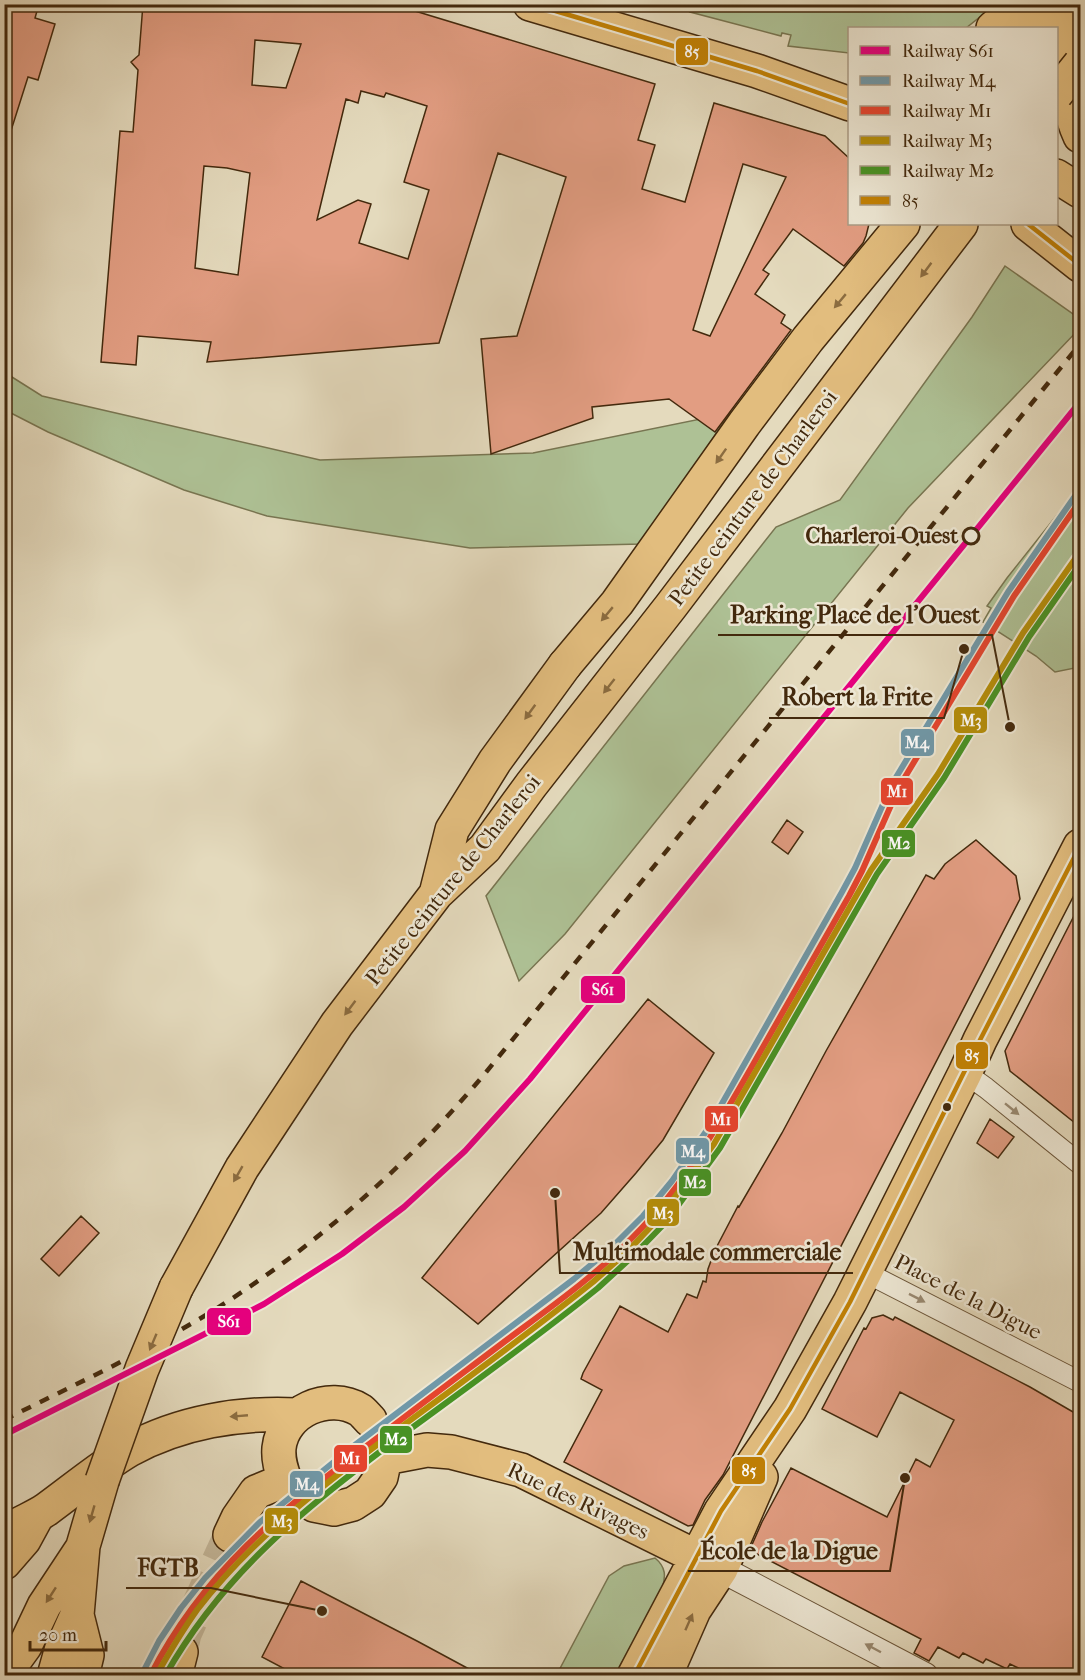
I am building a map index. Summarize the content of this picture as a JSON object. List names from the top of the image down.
{
  "streets": {
    "main road": ["Petite ceinture de Charleroi", "Rue des Rivages"],
    "street": ["Place de la Digue"]
  },
  "one_way": ["Place de la Digue"],
  "places": [
    "Charleroi-Ouest",
    "Robert la Frite",
    "Parking Place de l'Ouest",
    "Multimodale commerciale",
    "École de la Digue",
    "FGTB"
  ],
  "lines": [
    "transit line 85",
    "rail line S61",
    "rail line M4",
    "rail line M1",
    "rail line M3",
    "rail line M2"
  ],
  "legend": [
    "Railway S61",
    "Railway M4",
    "Railway M1",
    "Railway M3",
    "Railway M2",
    "85"
  ],
  "scale_bar": "20 m"
}
